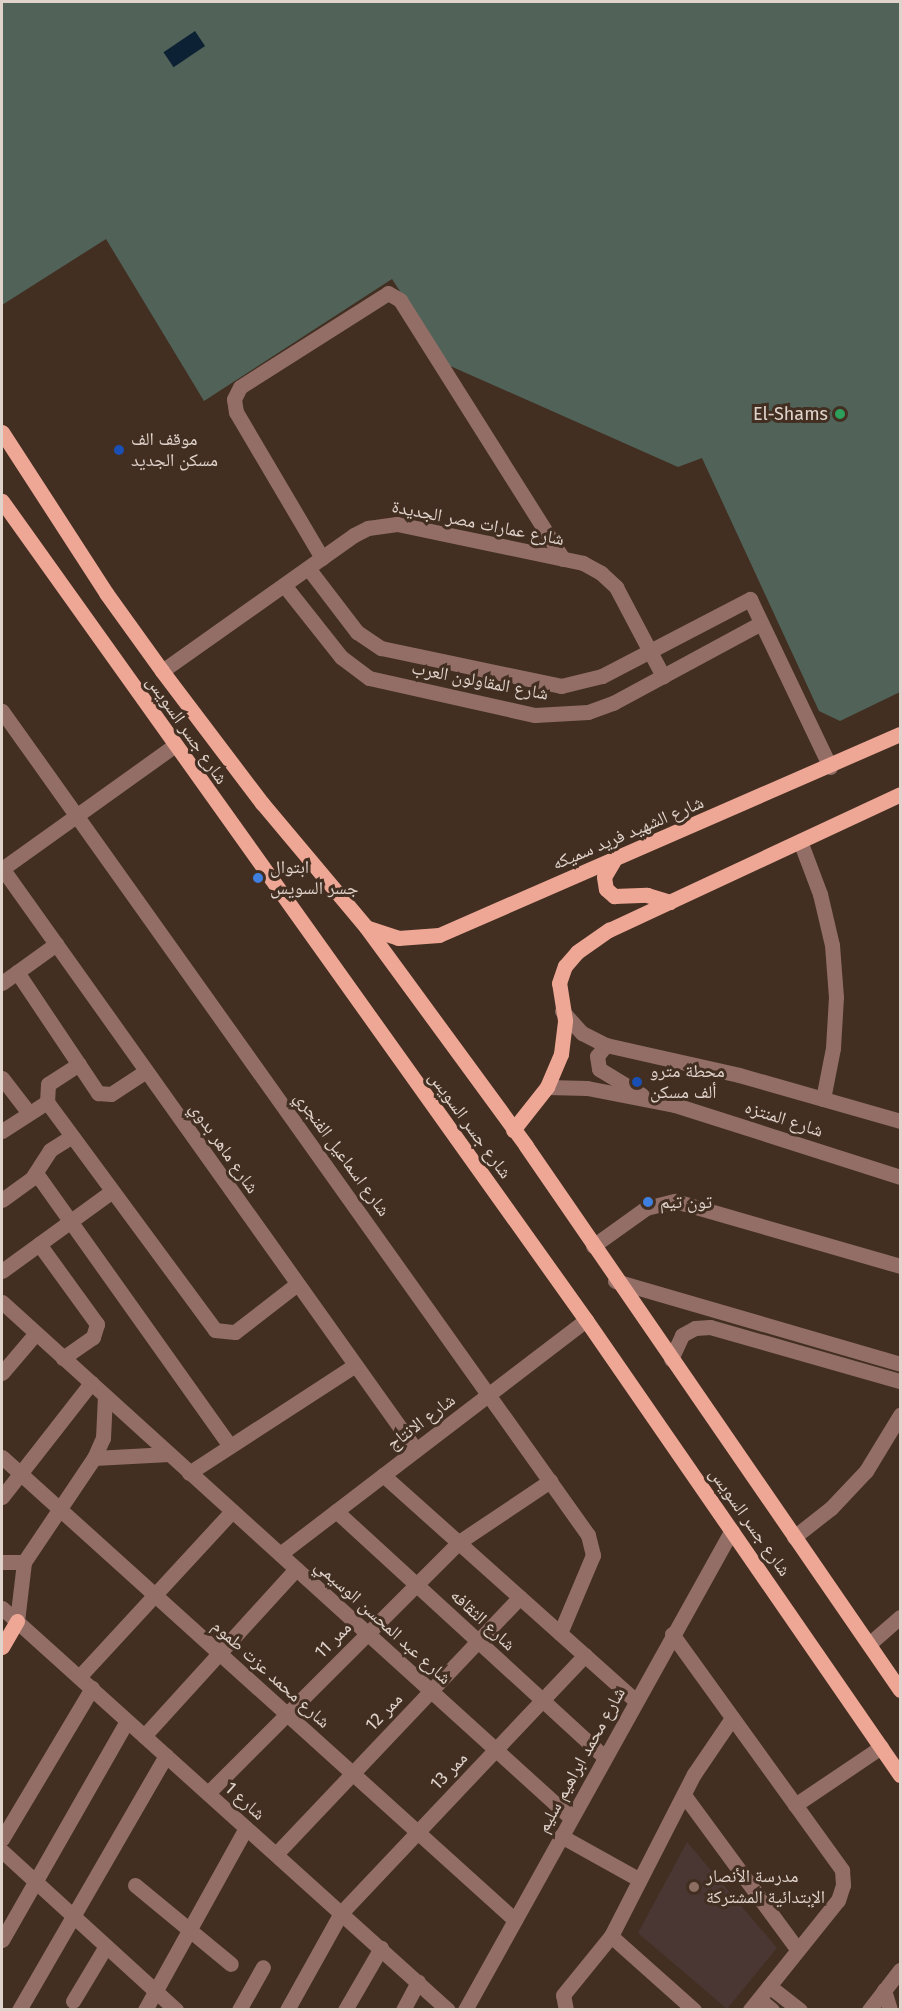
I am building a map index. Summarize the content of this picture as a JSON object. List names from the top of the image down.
{
  "streets": {
    "main road": ["شارع جسر السويس", "شارع الشهيد فريد سميكه"],
    "street": [
      "شارع عمارات مصر الجديدة",
      "شارع المقاولون العرب",
      "شارع المنتزه",
      "شارع ماهر بدوي",
      "شارع اسماعيل الفنجري",
      "شارع الانتاج",
      "شارع الثقافه",
      "شارع عبد المحسن الوسيمي",
      "ممر 11",
      "شارع محمد عزت طموم",
      "ممر 12",
      "شارع محمد ابراهيم سليم",
      "ممر 13",
      "شارع 1"
    ]
  },
  "crossings": [
    ["شارع عمارات مصر الجديدة", "شارع المقاولون العرب"],
    ["شارع عمارات مصر الجديدة", "شارع جسر السويس"],
    ["شارع جسر السويس", "شارع الشهيد فريد سميكه"],
    ["شارع جسر السويس", "شارع الانتاج"],
    ["شارع جسر السويس", "شارع محمد ابراهيم سليم"],
    ["شارع ماهر بدوي", "شارع الانتاج"],
    ["شارع اسماعيل الفنجري", "شارع الانتاج"],
    ["شارع اسماعيل الفنجري", "ممر 11"],
    ["شارع الانتاج", "شارع الثقافه"],
    ["شارع الانتاج", "شارع عبد المحسن الوسيمي"],
    ["شارع الثقافه", "ممر 11"],
    ["شارع الثقافه", "ممر 12"],
    ["شارع الثقافه", "شارع محمد ابراهيم سليم"],
    ["شارع الثقافه", "ممر 13"],
    ["شارع عبد المحسن الوسيمي", "ممر 11"],
    ["شارع عبد المحسن الوسيمي", "ممر 12"],
    ["شارع عبد المحسن الوسيمي", "شارع محمد ابراهيم سليم"],
    ["شارع عبد المحسن الوسيمي", "ممر 13"],
    ["ممر 11", "شارع محمد عزت طموم"],
    ["ممر 11", "شارع 1"],
    ["شارع محمد عزت طموم", "ممر 12"],
    ["شارع محمد عزت طموم", "شارع محمد ابراهيم سليم"],
    ["شارع محمد عزت طموم", "ممر 13"],
    ["ممر 12", "شارع 1"],
    ["ممر 13", "شارع 1"]
  ],
  "places": [
    "El-Shams",
    "موقف الف مسكن الجديد",
    "ابتوال جسر السويس",
    "محطة مترو ألف مسكن",
    "تون تيم",
    "مدرسة الأنصار الإبتدائية المشتركة"
  ]
}
